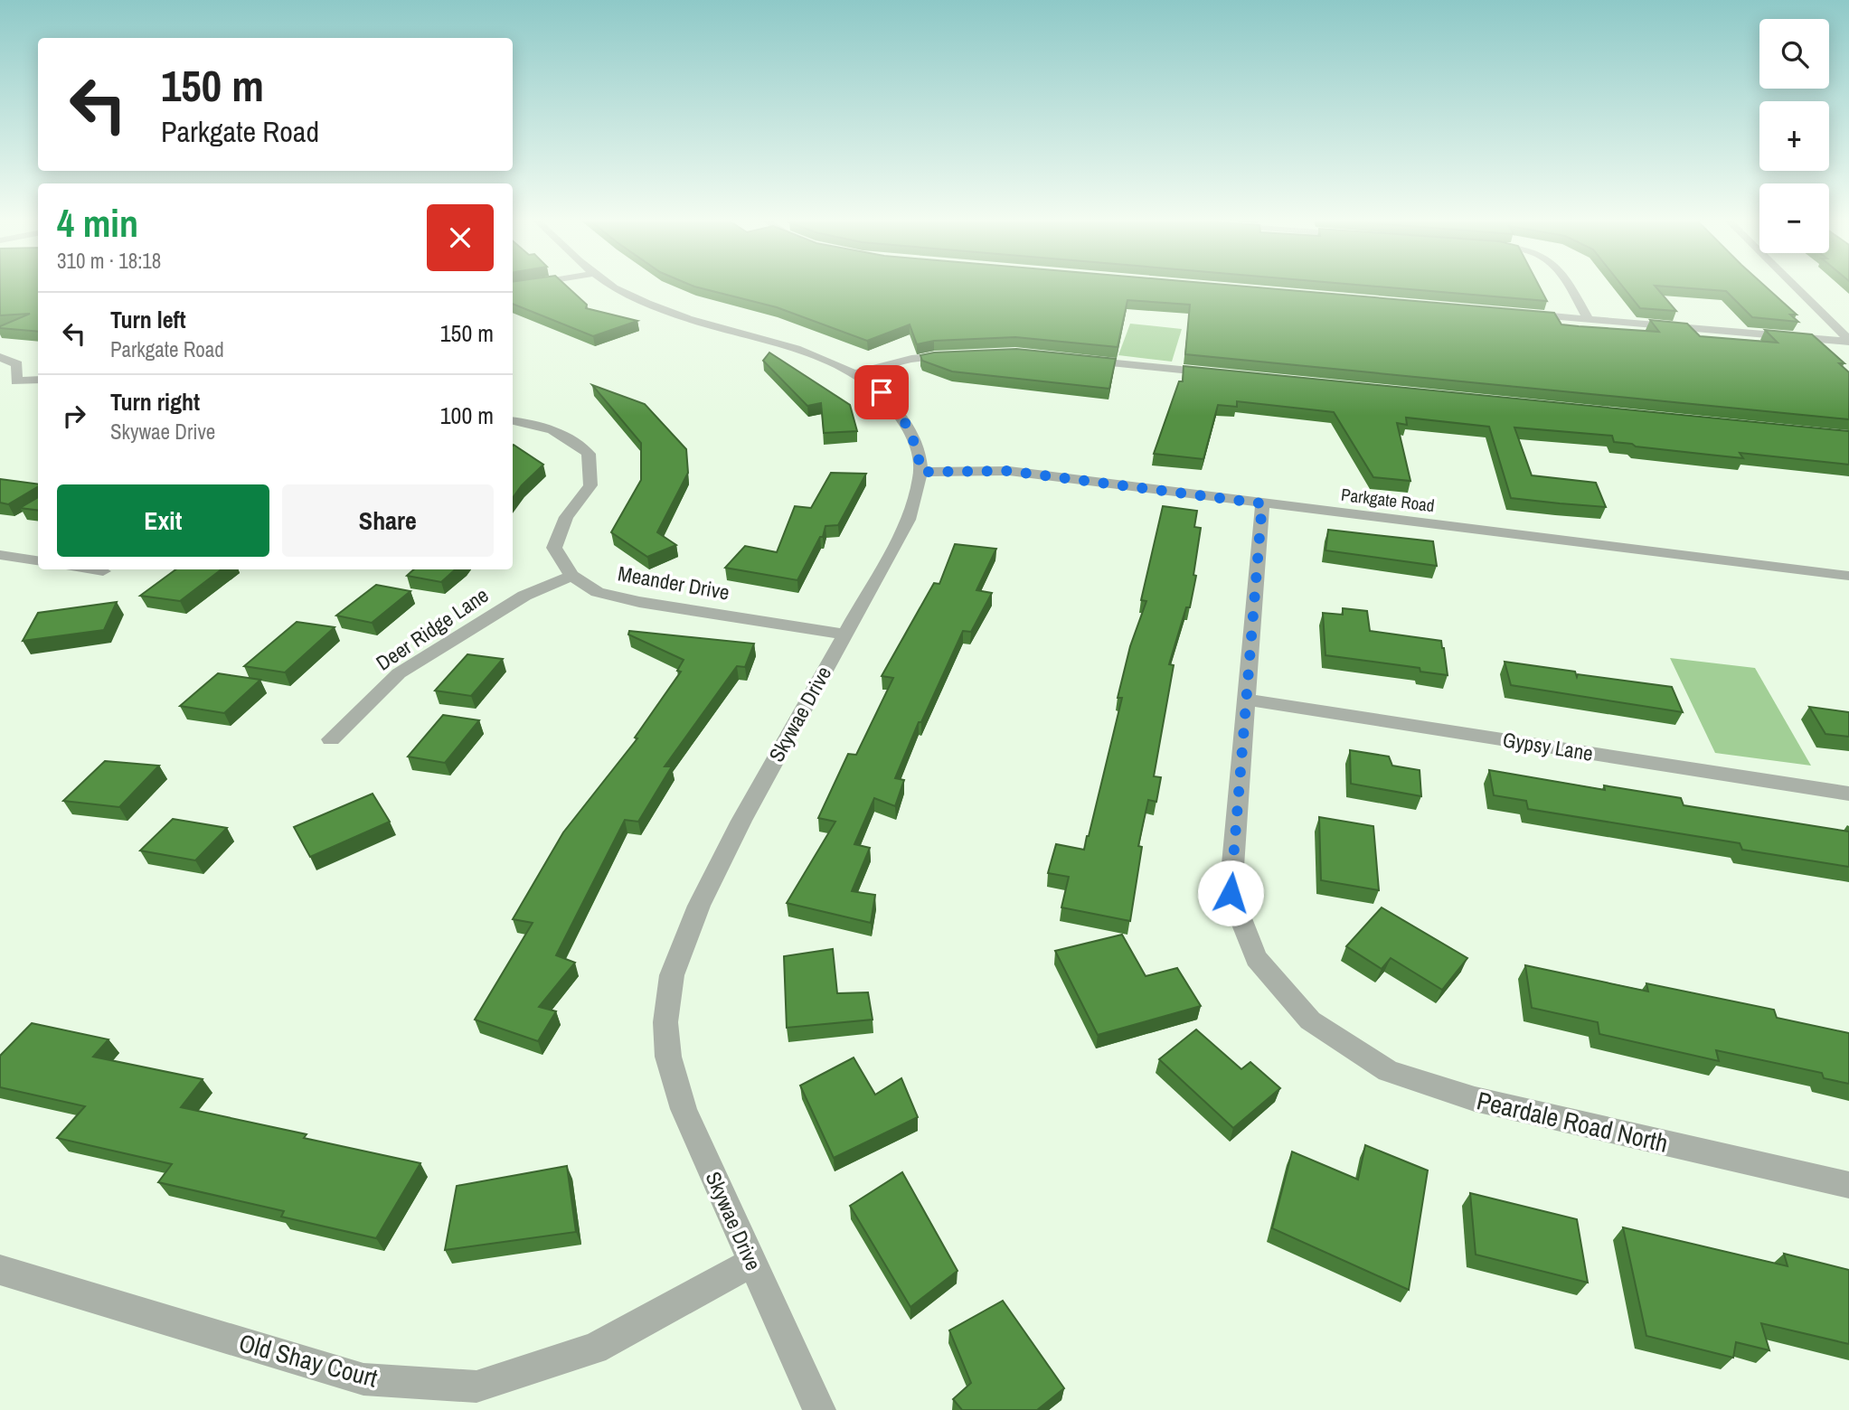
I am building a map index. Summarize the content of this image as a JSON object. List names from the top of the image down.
{
  "streets": {
    "street": [
      "Parkgate Road",
      "Meander Drive",
      "Deer Ridge Lane",
      "Skywae Drive",
      "Gypsy Lane",
      "Peardale Road North",
      "Old Shay Court"
    ]
  },
  "crossings": [
    ["Parkgate Road", "Skywae Drive"],
    ["Parkgate Road", "Peardale Road North"],
    ["Meander Drive", "Deer Ridge Lane"],
    ["Meander Drive", "Skywae Drive"],
    ["Skywae Drive", "Old Shay Court"],
    ["Gypsy Lane", "Peardale Road North"]
  ],
  "page": {
    "map_buttons": ["+", "−"],
    "turn": ["150 m", "Parkgate Road"],
    "heading": ["4 min", "310 m · 18:18"],
    "list": [
      {
        "name": "Turn left",
        "note": "Parkgate Road",
        "value": "150 m"
      },
      {
        "name": "Turn right",
        "note": "Skywae Drive",
        "value": "100 m"
      }
    ],
    "buttons": ["Exit", "Share"]
  }
}
